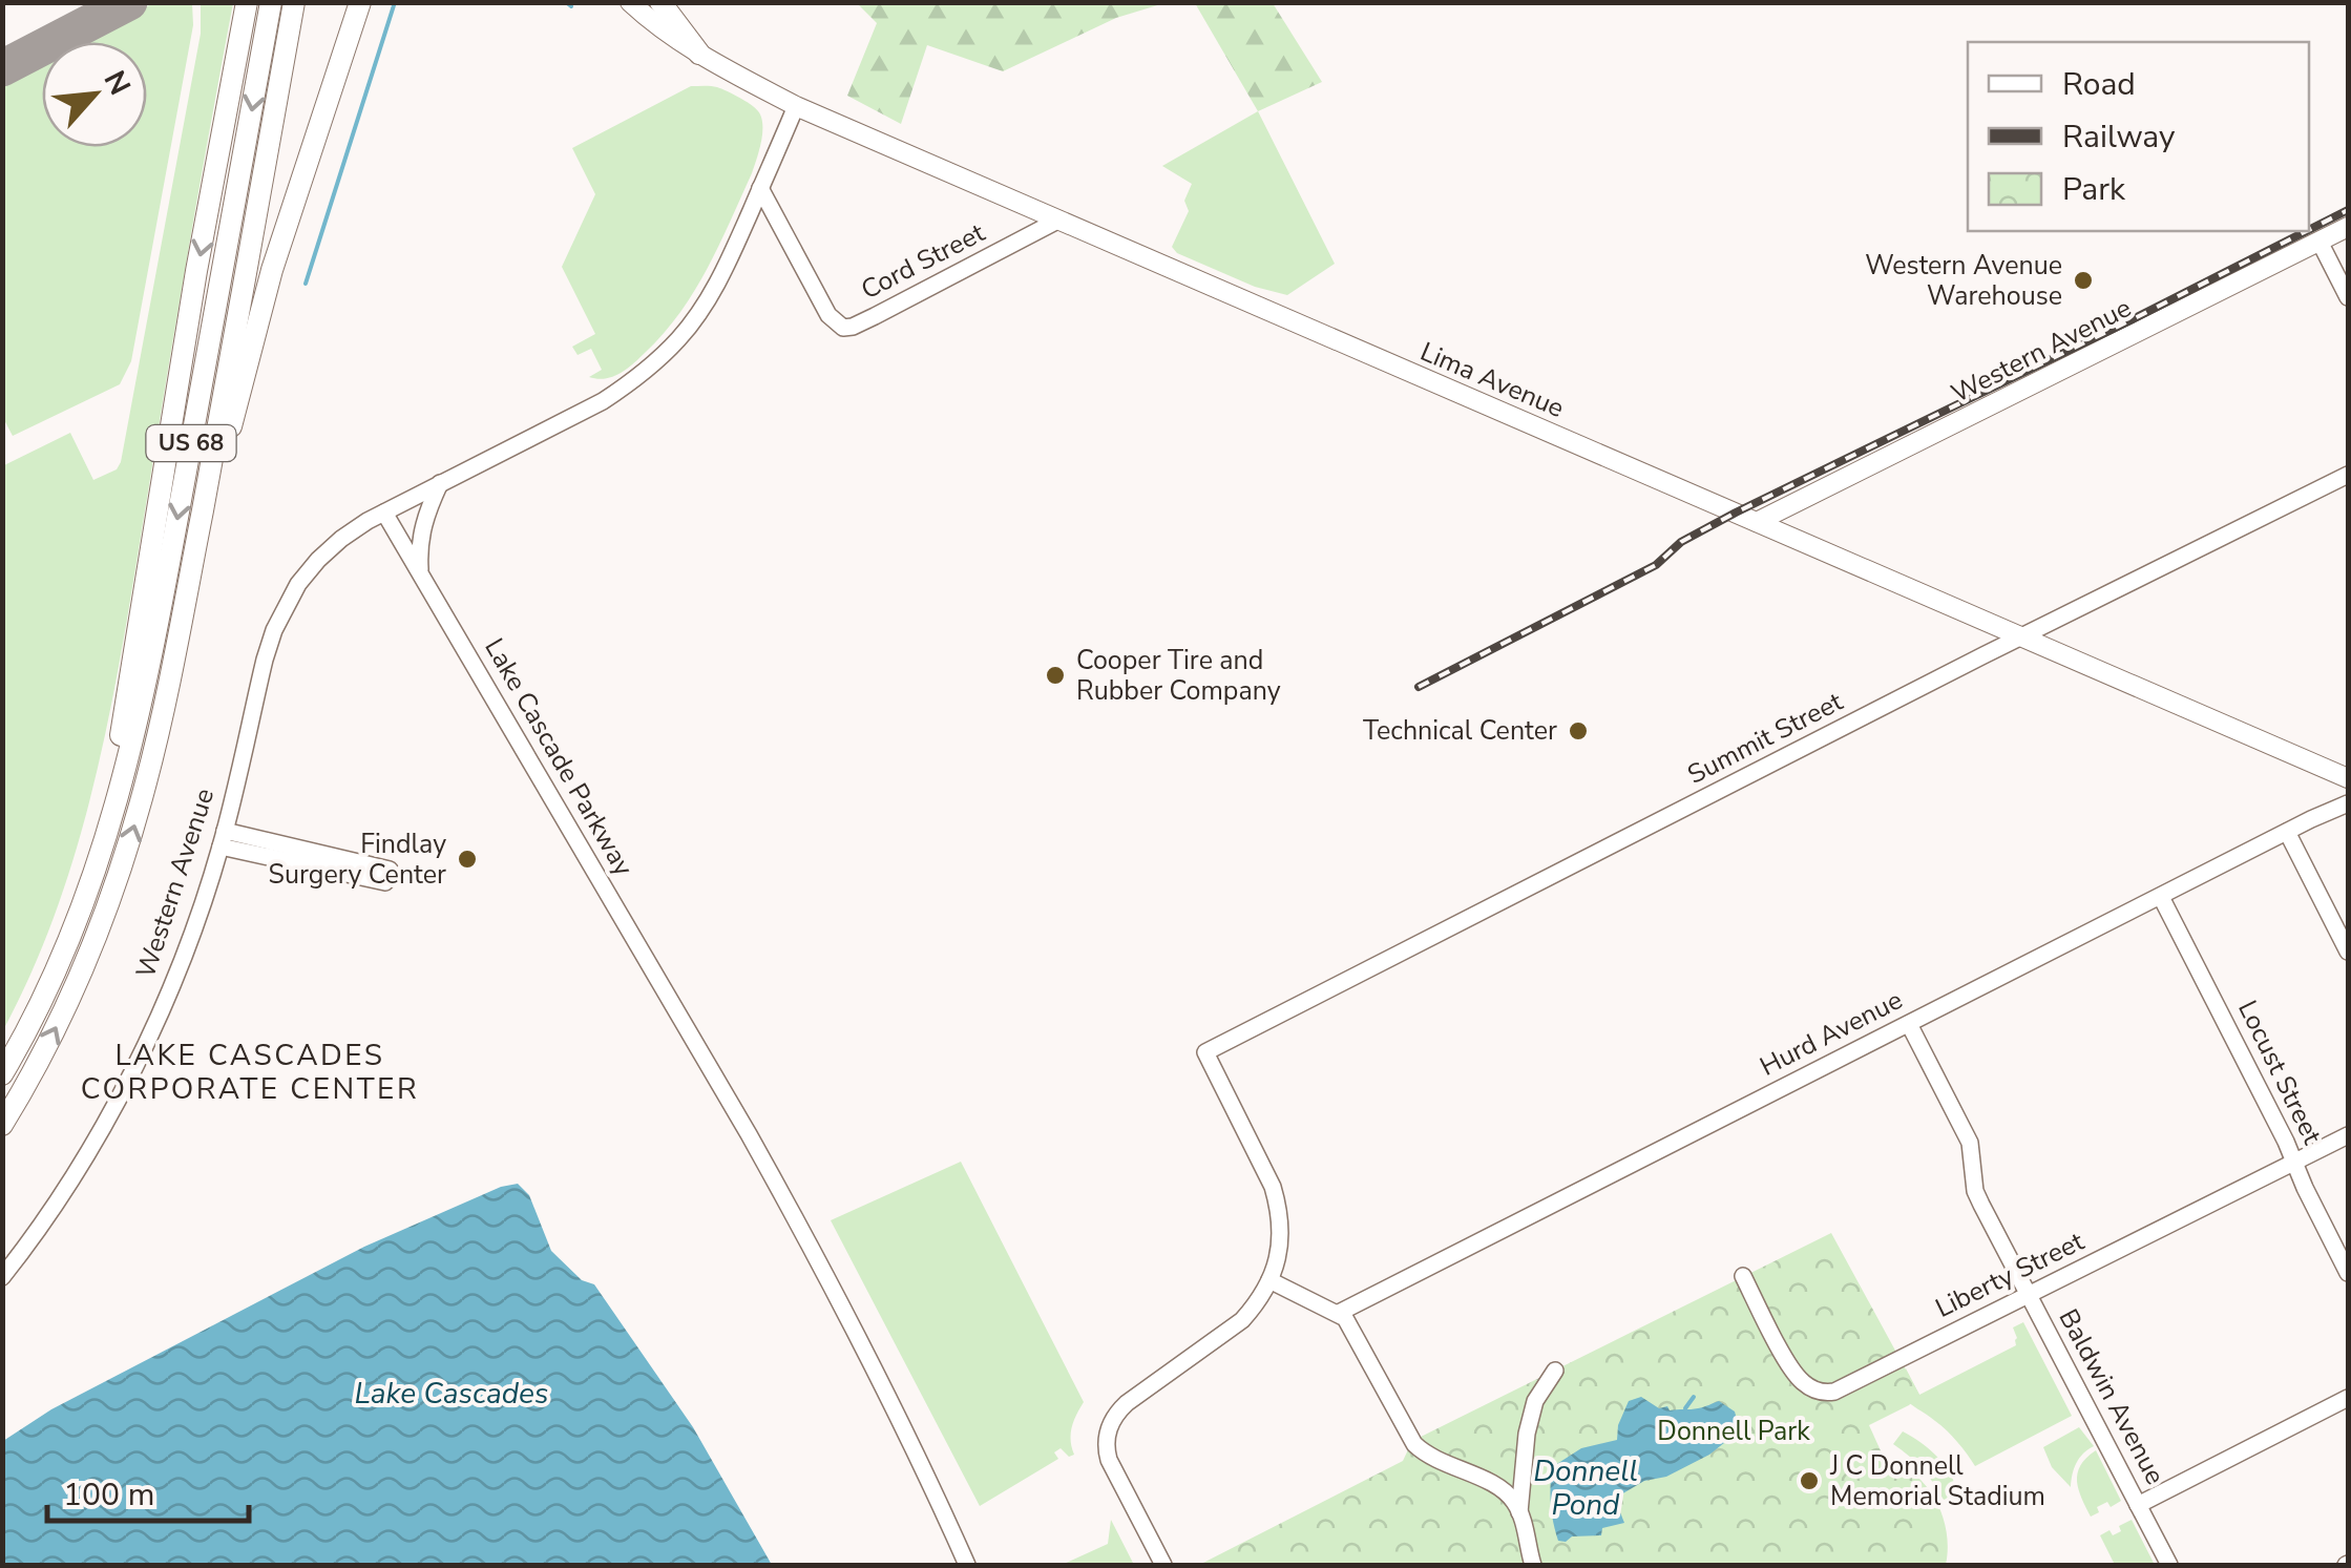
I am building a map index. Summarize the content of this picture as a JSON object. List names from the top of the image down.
{
  "streets": {
    "highway": ["US 68"],
    "main road": ["Western Avenue", "Lima Avenue"],
    "street": [
      "Cord Street",
      "Summit Street",
      "Lake Cascade Parkway",
      "Hurd Avenue",
      "Locust Street",
      "Liberty Street",
      "Baldwin Avenue"
    ]
  },
  "crossings": [
    ["Cord Street", "Lima Avenue"],
    ["Western Avenue", "Lima Avenue"],
    ["Western Avenue", "Lake Cascade Parkway"],
    ["Lima Avenue", "Summit Street"],
    ["Hurd Avenue", "Locust Street"],
    ["Hurd Avenue", "Baldwin Avenue"],
    ["Locust Street", "Liberty Street"],
    ["Liberty Street", "Baldwin Avenue"]
  ],
  "districts": ["LAKE CASCADES CORPORATE CENTER"],
  "water": ["Lake Cascades", "Donnell Pond"],
  "parks": ["Donnell Park"],
  "places": [
    "Western Avenue Warehouse",
    "Cooper Tire and Rubber Company",
    "Technical Center",
    "Findlay Surgery Center",
    "J C Donnell Memorial Stadium"
  ],
  "legend": ["Road", "Railway", "Park"],
  "scale_bar": "100 m",
  "north": "top right"
}
